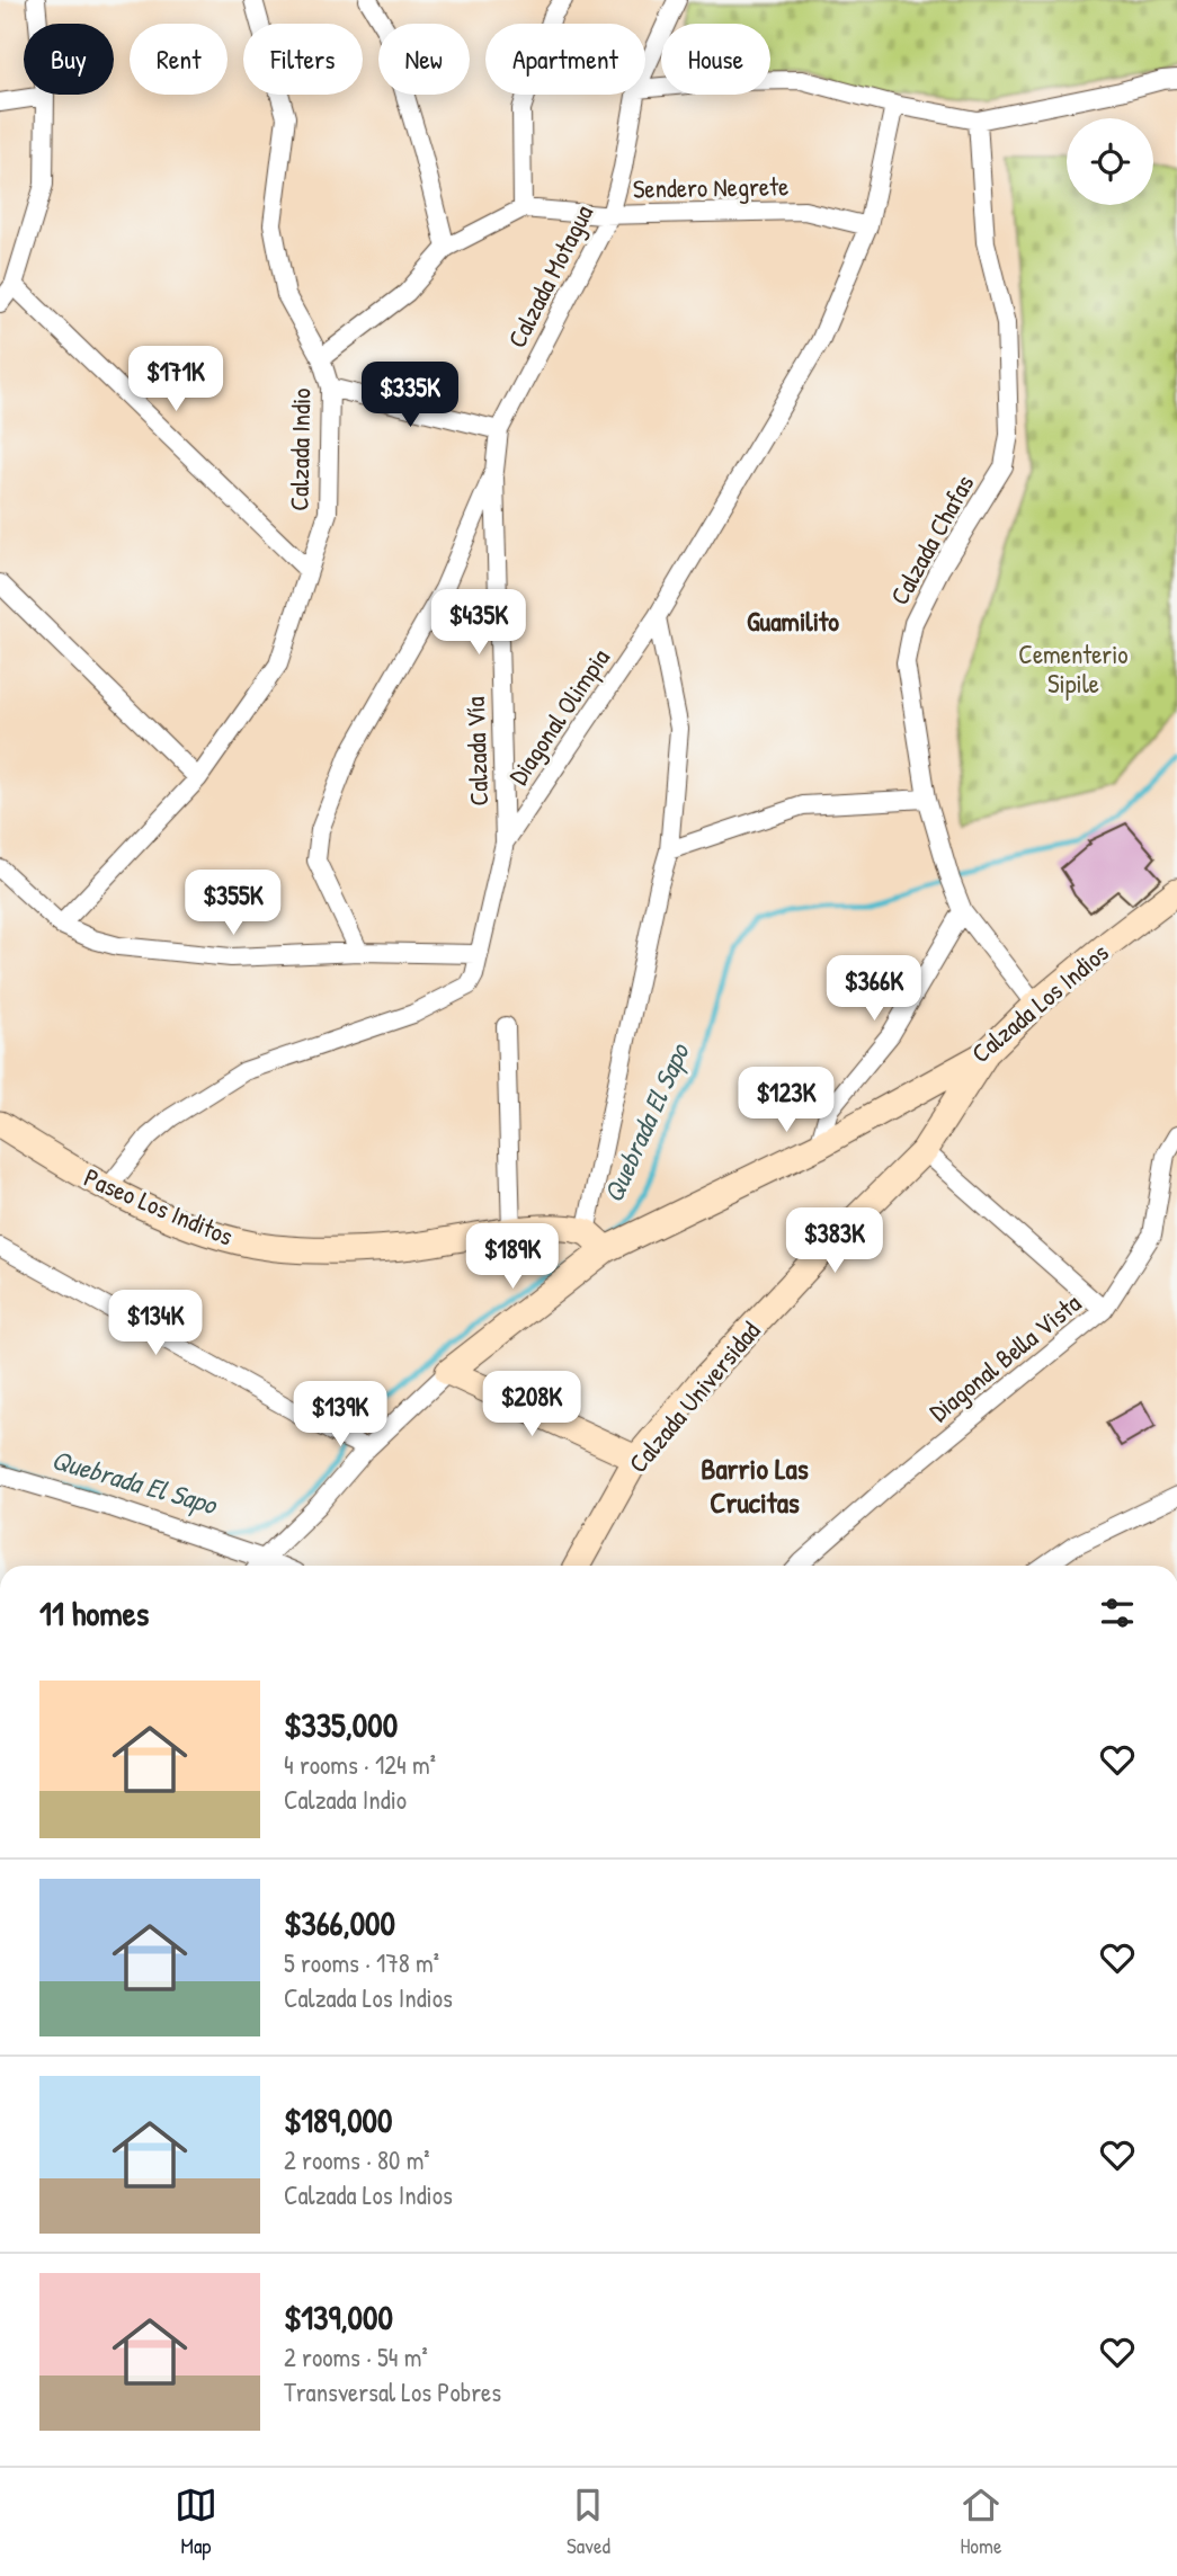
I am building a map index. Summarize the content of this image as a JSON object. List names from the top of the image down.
{
  "streets": {
    "street": [
      "Sendero Negrete",
      "Calzada Motagua",
      "Calzada Indio",
      "Calzada Chafas",
      "Diagonal Olimpia",
      "Calzada Vía",
      "Calzada Los Indios",
      "Paseo Los Inditos",
      "Diagonal Bella Vista",
      "Calzada Universidad"
    ]
  },
  "crossings": [
    ["Sendero Negrete", "Calzada Motagua"],
    ["Sendero Negrete", "Diagonal Olimpia"],
    ["Calzada Motagua", "Calzada Vía"],
    ["Calzada Chafas", "Calzada Los Indios"],
    ["Diagonal Olimpia", "Calzada Vía"],
    ["Diagonal Olimpia", "Paseo Los Inditos"],
    ["Calzada Los Indios", "Paseo Los Inditos"],
    ["Calzada Los Indios", "Calzada Universidad"]
  ],
  "districts": ["Guamilito", "Barrio Las Crucitas"],
  "water": ["Quebrada El Sapo"],
  "parks": ["Cementerio Sipile"],
  "page": {
    "chip": [
      "Buy",
      "Rent",
      "Filters",
      "New",
      "Apartment",
      "House"
    ],
    "price": [
      "$171K",
      "$335K",
      "$435K",
      "$355K",
      "$366K",
      "$123K",
      "$383K",
      "$189K",
      "$134K",
      "$208K",
      "$139K"
    ],
    "heading": "11 homes",
    "list": [
      {
        "name": "$335,000",
        "note": "4 rooms · 124 m² · Calzada Indio"
      },
      {
        "name": "$366,000",
        "note": "5 rooms · 178 m² · Calzada Los Indios"
      },
      {
        "name": "$189,000",
        "note": "2 rooms · 80 m² · Calzada Los Indios"
      },
      {
        "name": "$139,000",
        "note": "2 rooms · 54 m² · Transversal Los Pobres"
      }
    ],
    "tabs": ["Map", "Saved", "Home"]
  }
}
